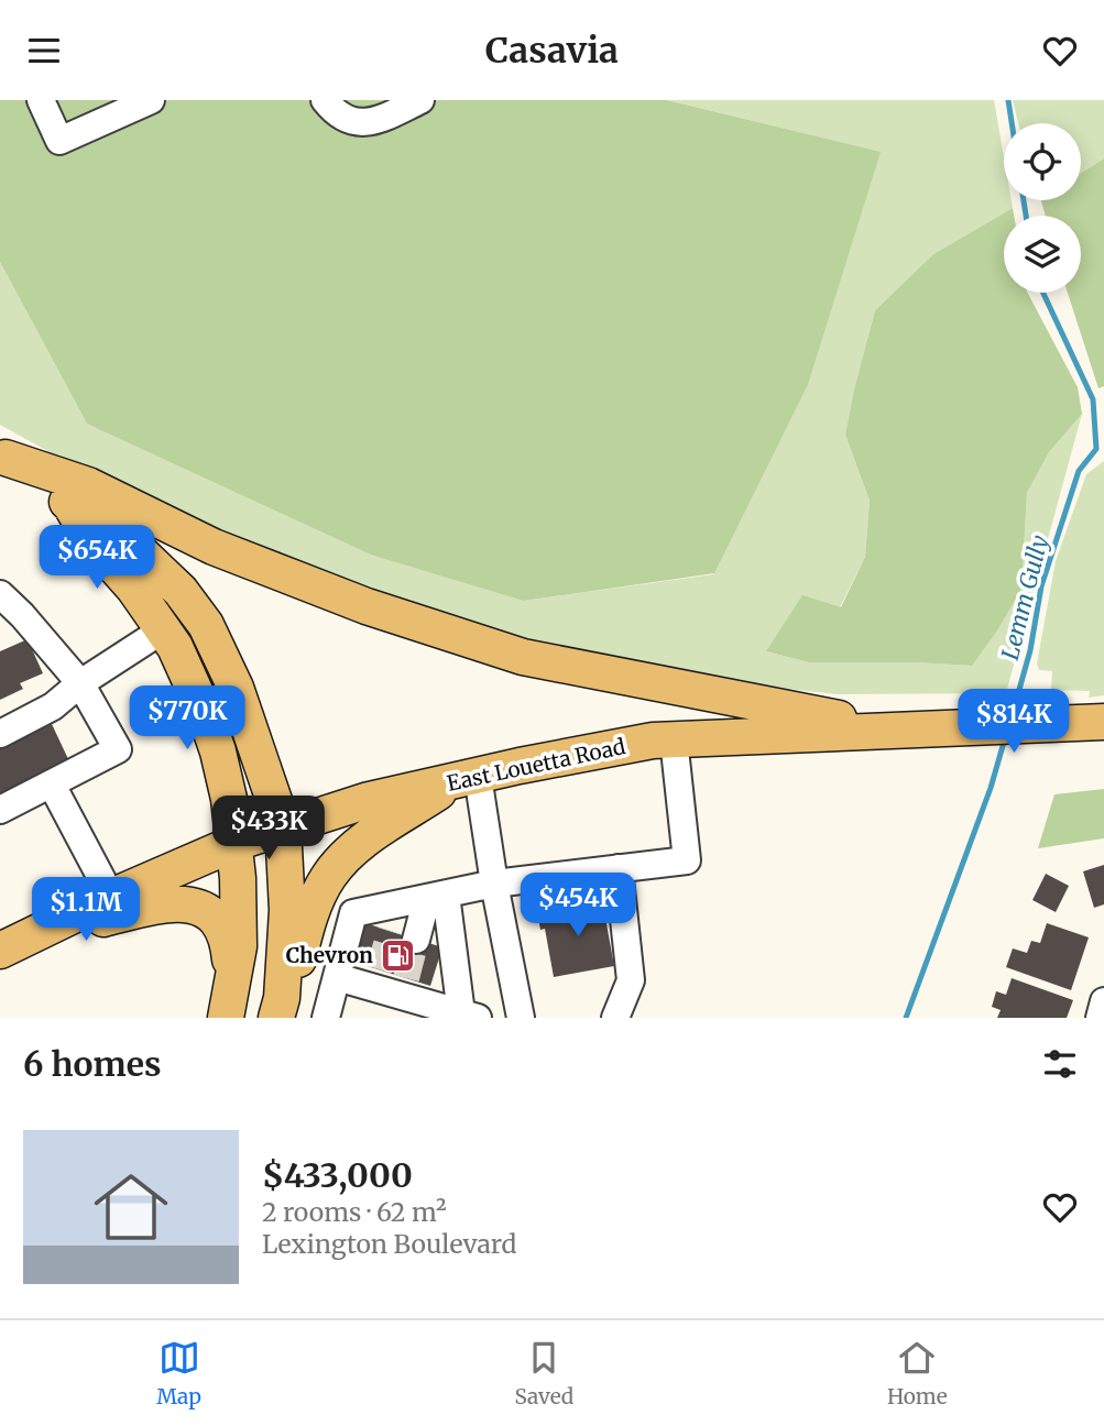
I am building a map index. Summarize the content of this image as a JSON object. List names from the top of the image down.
{
  "streets": {
    "main road": ["East Louetta Road"]
  },
  "water": ["Lemm Gully"],
  "places": {
    "fuel station": ["Chevron"]
  },
  "page": {
    "header": "Casavia",
    "price": [
      "$654K",
      "$770K",
      "$814K",
      "$433K",
      "$454K",
      "$1.1M"
    ],
    "heading": "6 homes",
    "list": [
      {
        "name": "$433,000",
        "note": "2 rooms · 62 m² · Lexington Boulevard"
      }
    ],
    "tabs": ["Map", "Saved", "Home"]
  }
}
